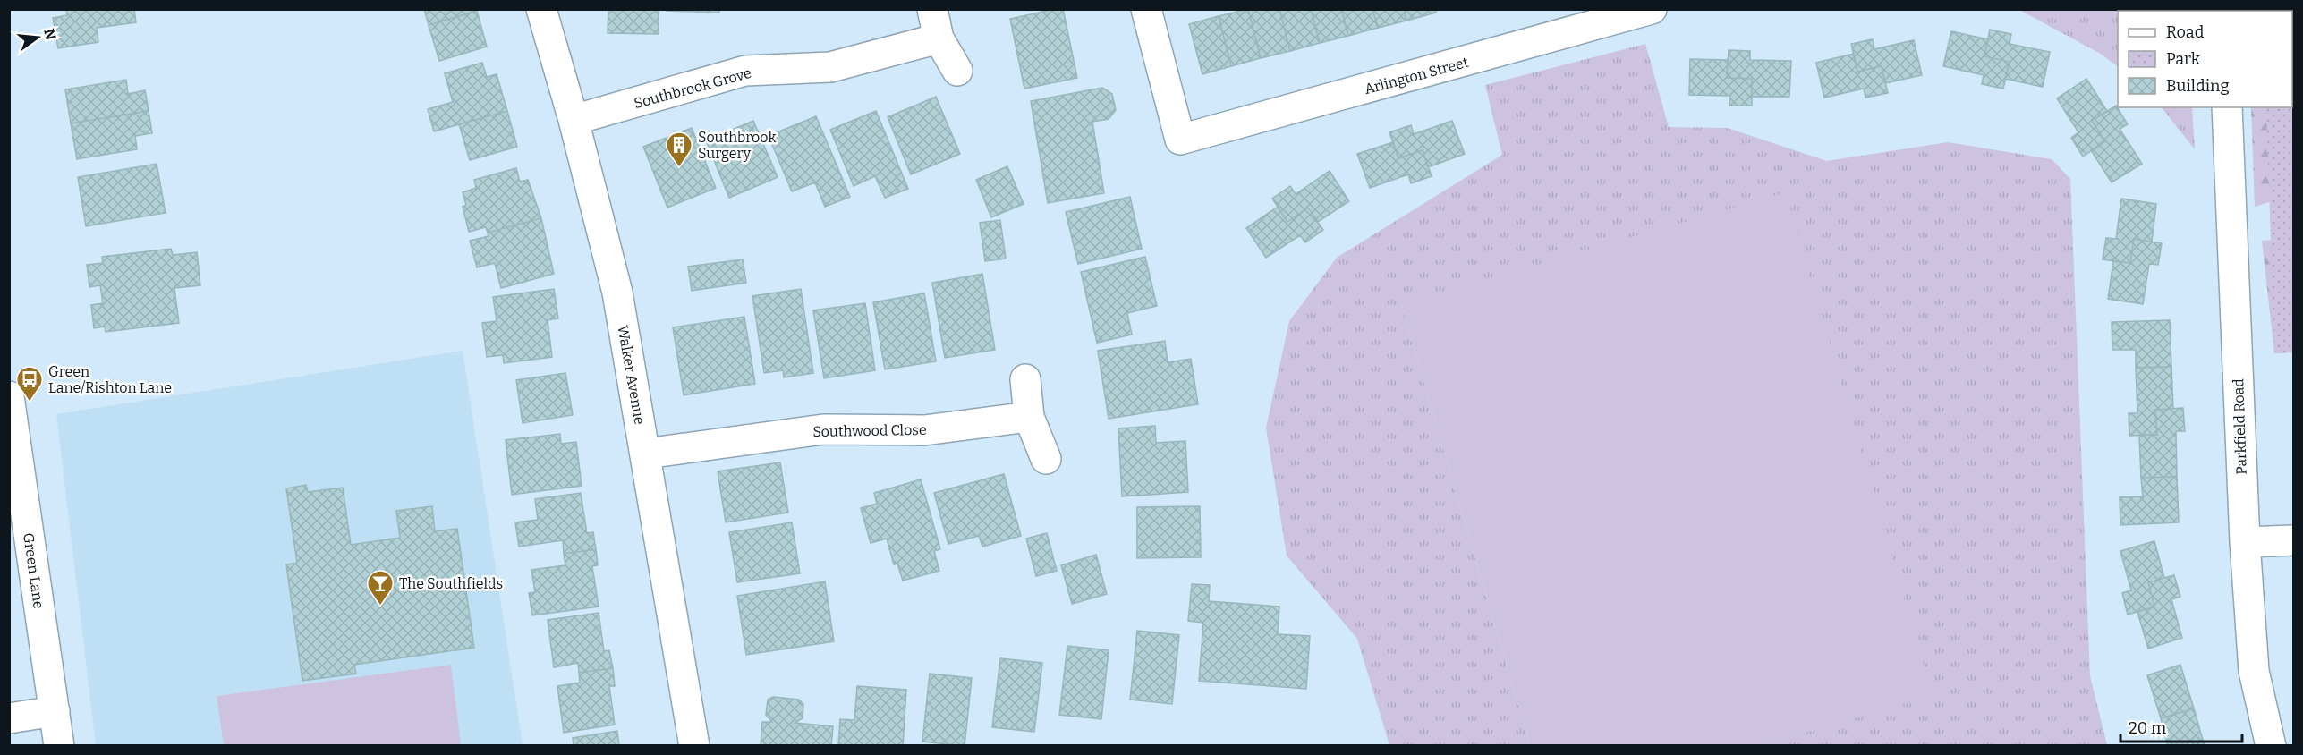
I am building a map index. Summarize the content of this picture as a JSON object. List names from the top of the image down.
{
  "streets": {
    "street": [
      "Arlington Street",
      "Southbrook Grove",
      "Walker Avenue",
      "Parkfield Road",
      "Southwood Close",
      "Green Lane"
    ]
  },
  "crossings": [
    ["Southbrook Grove", "Walker Avenue"],
    ["Walker Avenue", "Southwood Close"]
  ],
  "places": {
    "building": ["Southbrook Surgery"],
    "bus stop": ["Green Lane/Rishton Lane"],
    "bar": ["The Southfields"]
  },
  "legend": ["Road", "Park", "Building"],
  "scale_bar": "20 m",
  "north": "right"
}
